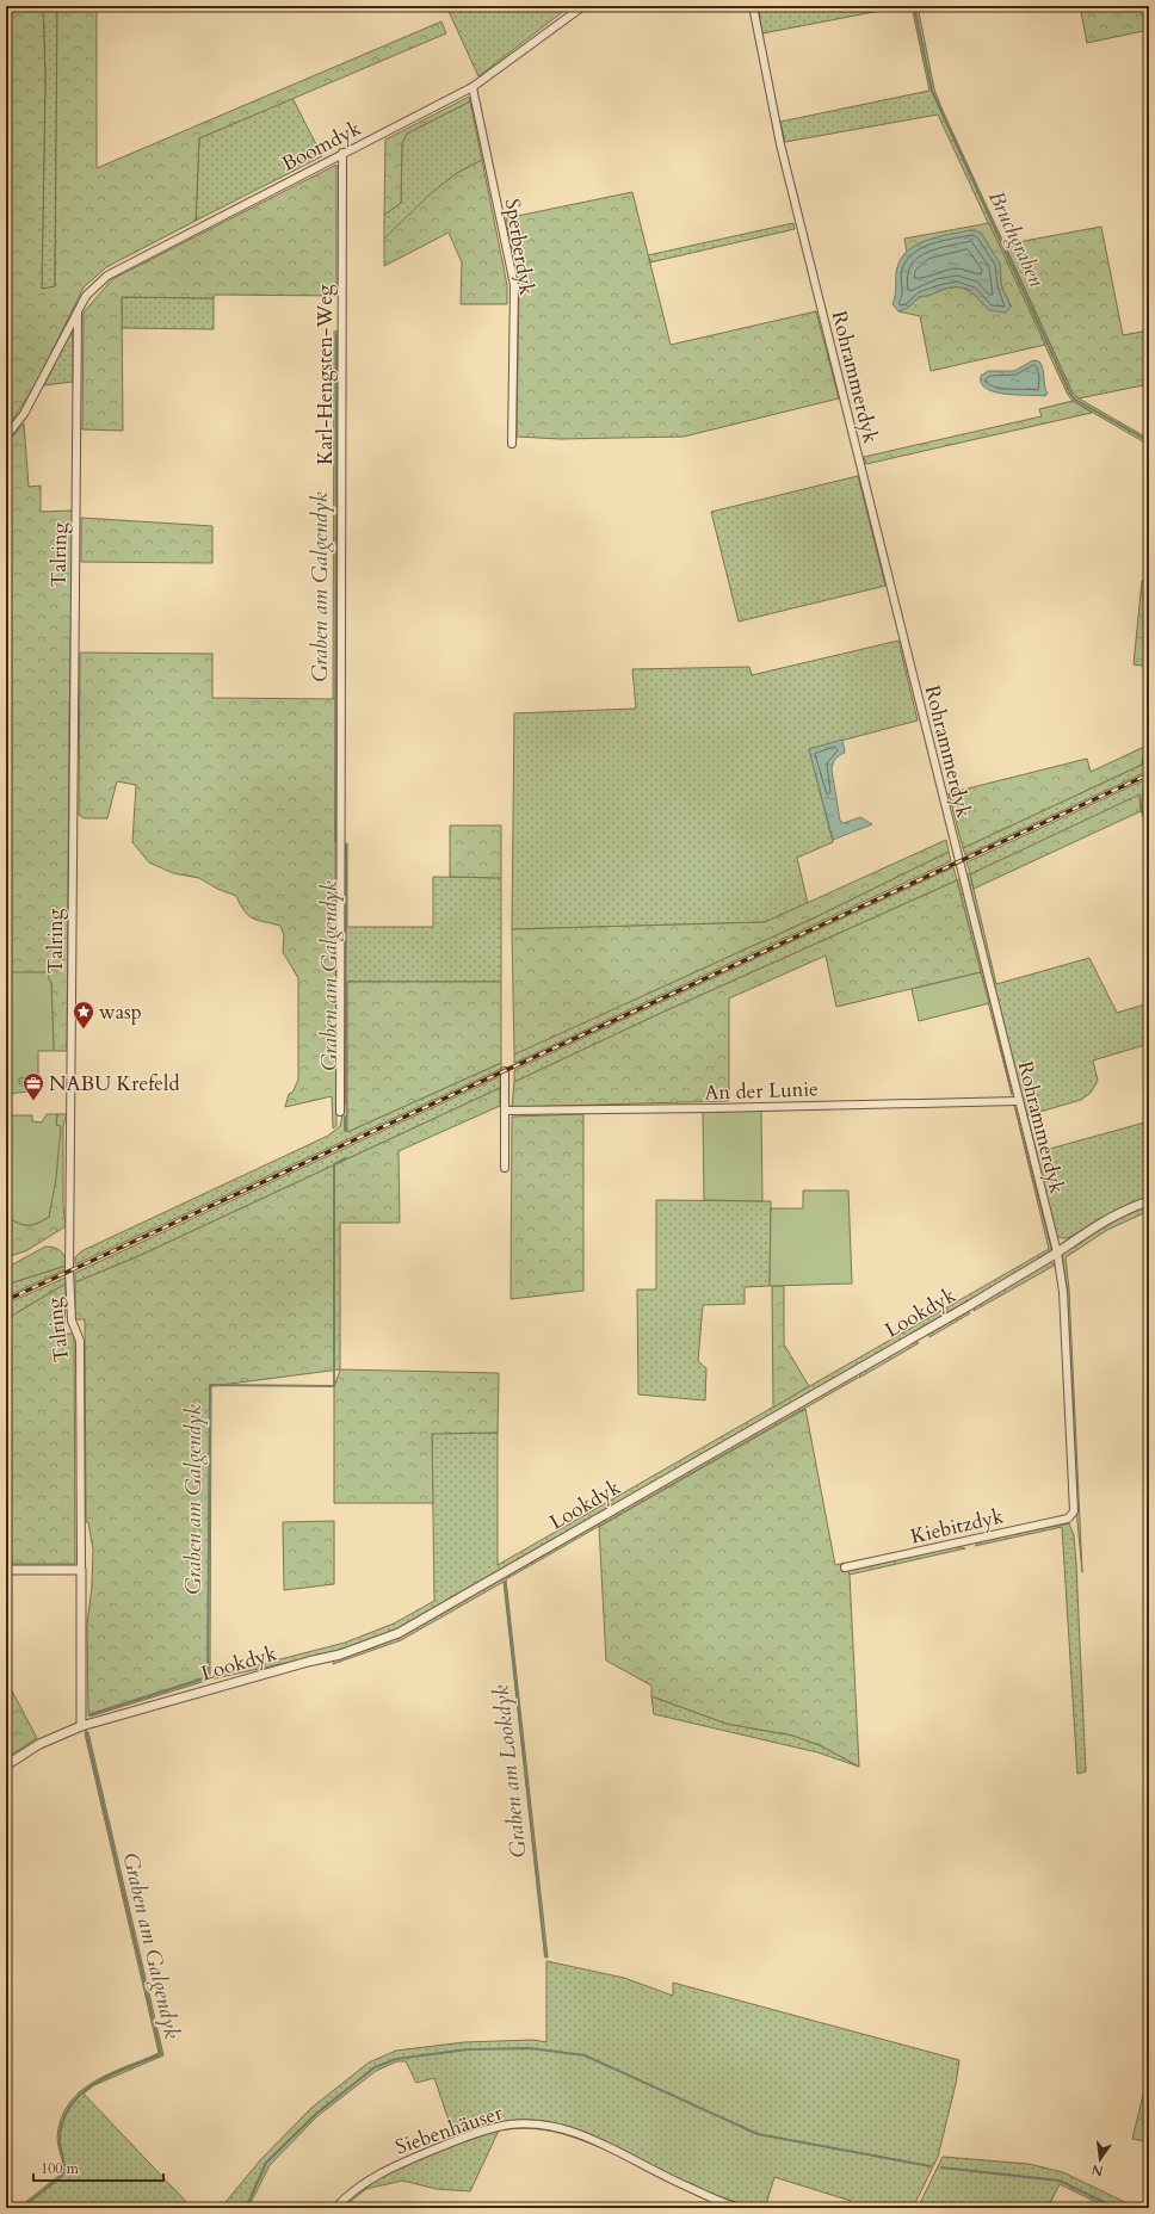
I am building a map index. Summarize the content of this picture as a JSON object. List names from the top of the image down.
{
  "streets": {
    "street": [
      "Boomdyk",
      "Sperberdyk",
      "Karl-Hengsten-Weg",
      "Rohrammerdyk",
      "Talring",
      "An der Lunie",
      "Lookdyk",
      "Kiebitzdyk",
      "Siebenhäuser"
    ]
  },
  "crossings": [
    ["Boomdyk", "Sperberdyk"],
    ["Boomdyk", "Karl-Hengsten-Weg"],
    ["Boomdyk", "Talring"],
    ["Rohrammerdyk", "An der Lunie"],
    ["Rohrammerdyk", "Lookdyk"],
    ["Rohrammerdyk", "Kiebitzdyk"],
    ["Talring", "Lookdyk"]
  ],
  "water": ["Bruchgraben", "Graben am Galgendyk", "Graben am Lookdyk"],
  "places": {
    "place": ["wasp"],
    "office": ["NABU Krefeld"]
  },
  "scale_bar": "100 m",
  "north": "bottom"
}
